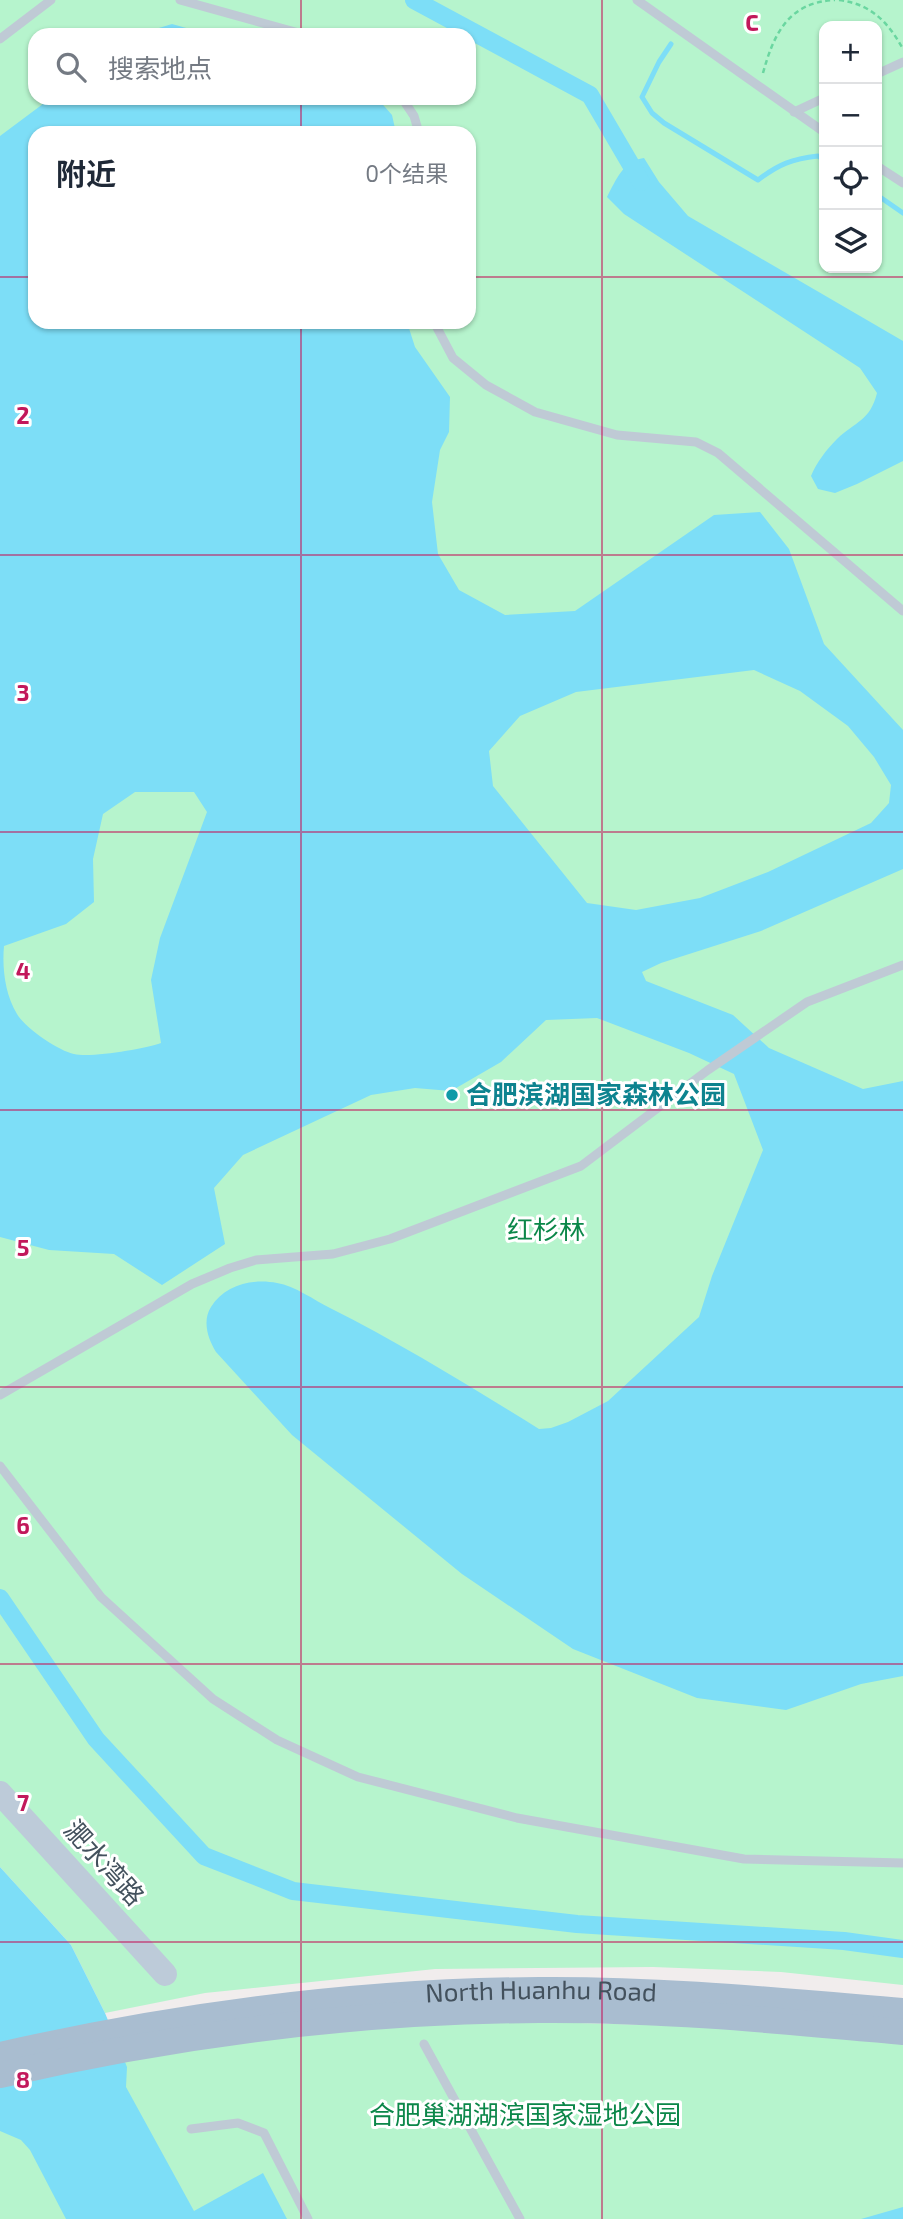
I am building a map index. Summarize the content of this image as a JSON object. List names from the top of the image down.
{
  "streets": {
    "main road": ["North Huanhu Road"],
    "street": ["淝水湾路"]
  },
  "parks": ["红杉林", "合肥巢湖湖滨国家湿地公园"],
  "places": ["合肥滨湖国家森林公园"],
  "page": {
    "map_buttons": ["+", "−"],
    "search": "搜索地点",
    "heading": ["附近", "0个结果"]
  },
  "grid": {
    "columns": ["C"],
    "rows": [
      "2",
      "3",
      "4",
      "5",
      "6",
      "7",
      "8"
    ]
  }
}
